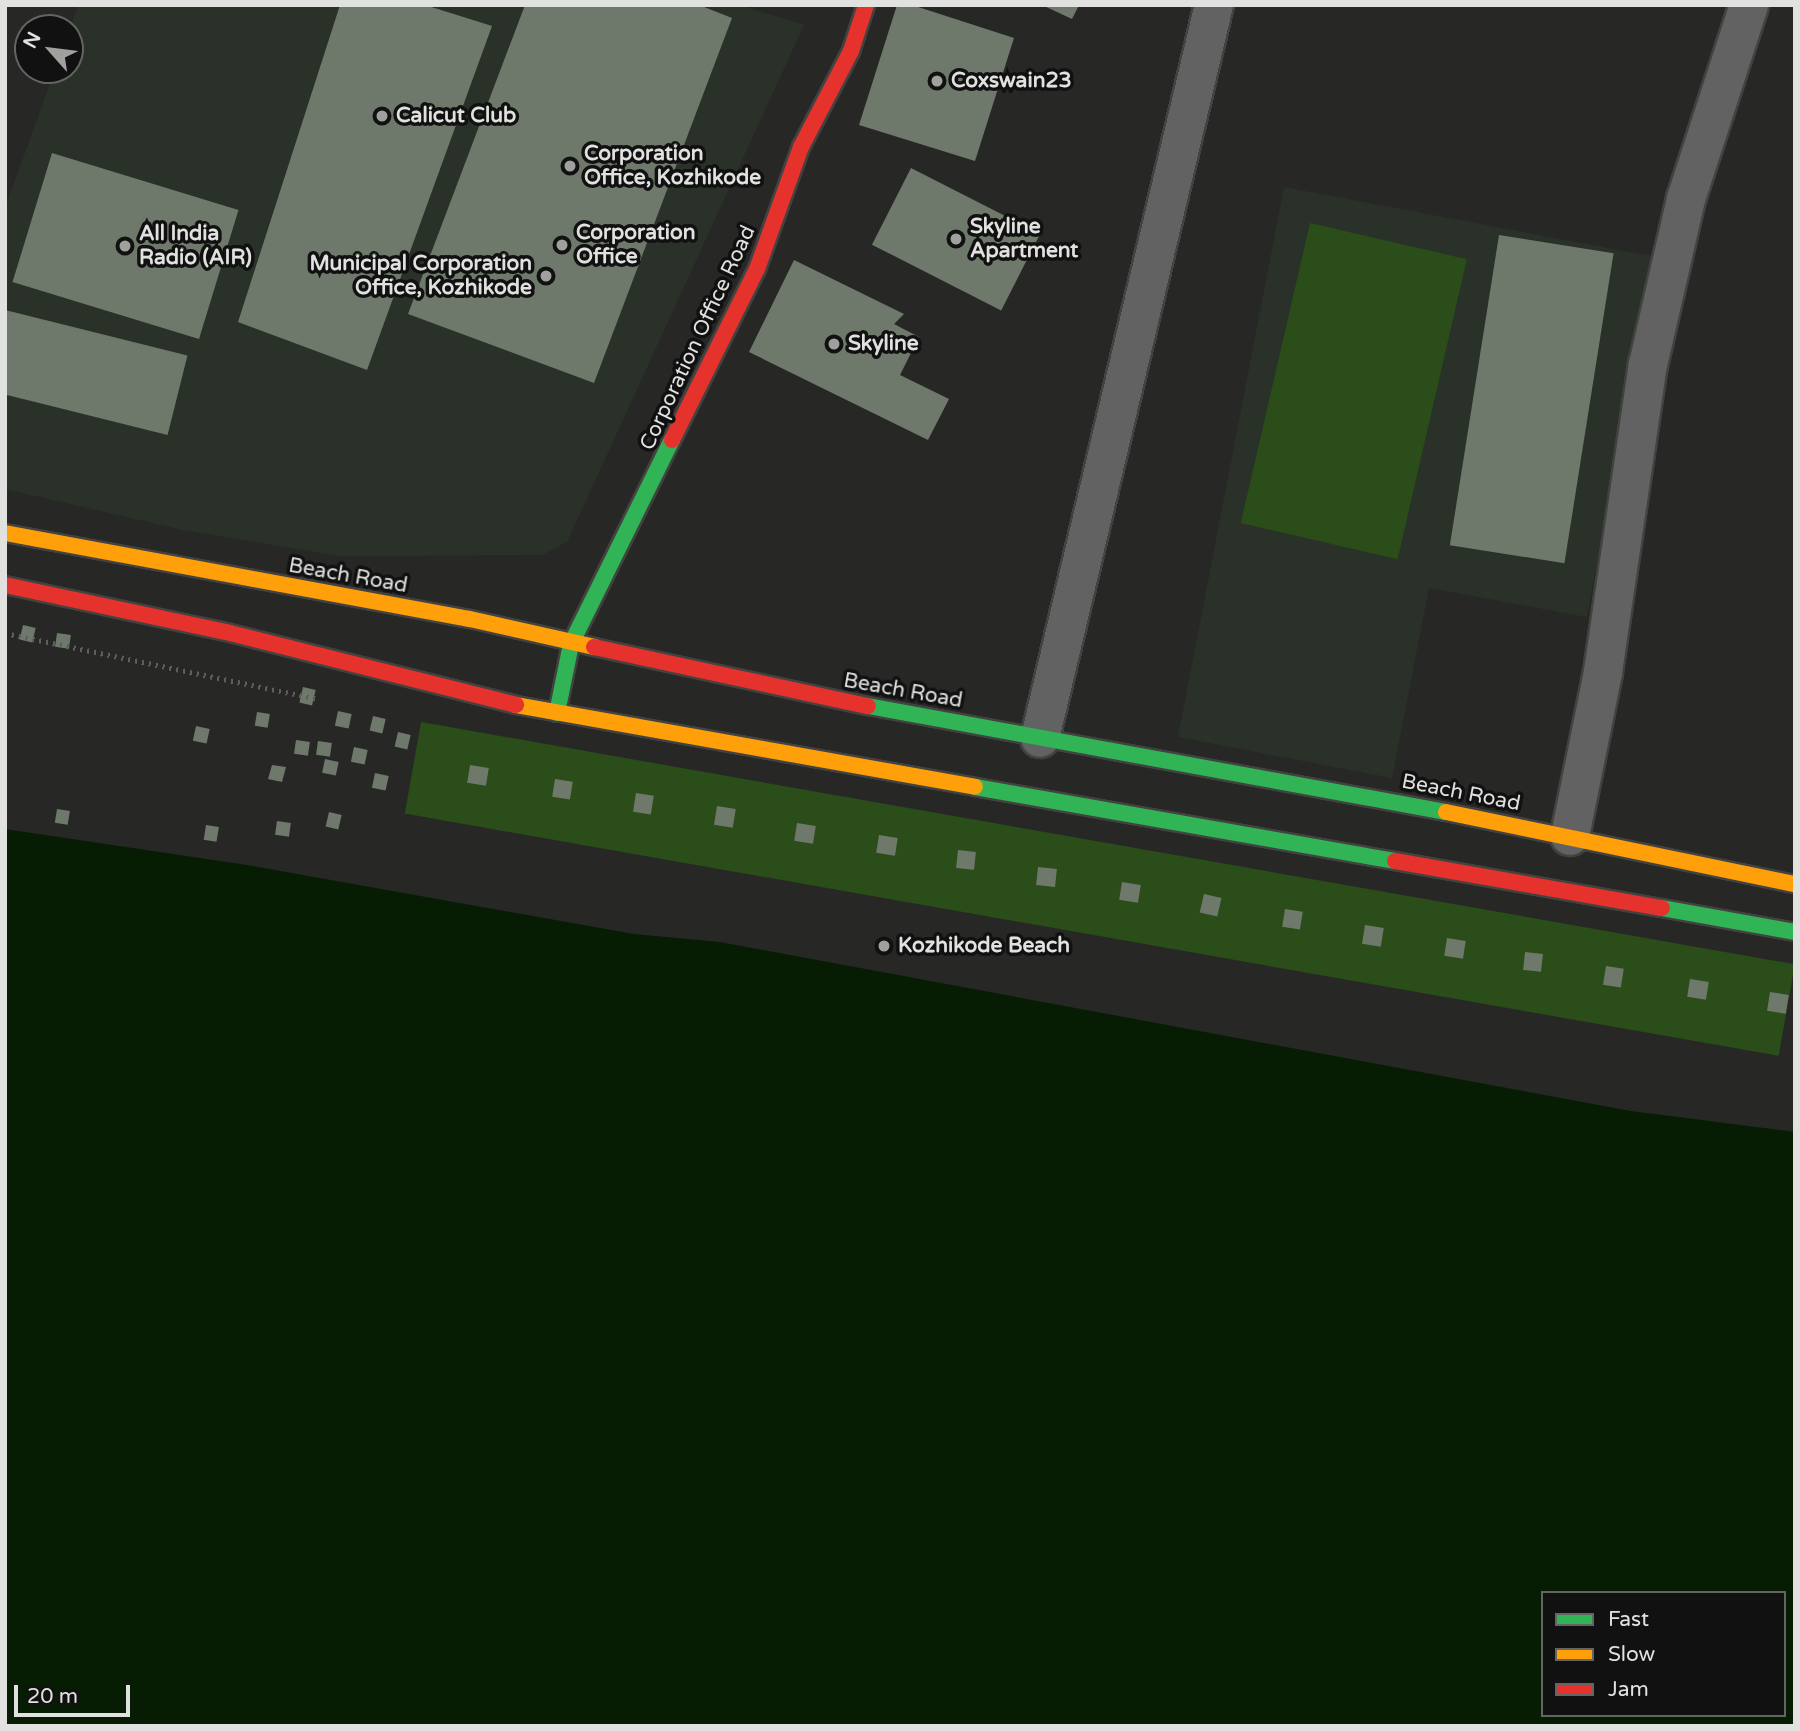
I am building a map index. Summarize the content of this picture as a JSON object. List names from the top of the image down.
{
  "streets": {
    "main road": ["Corporation Office Road", "Beach Road"]
  },
  "crossings": [
    ["Corporation Office Road", "Beach Road"]
  ],
  "places": [
    "Coxswain23",
    "Calicut Club",
    "Corporation Office, Kozhikode",
    "Skyline Apartment",
    "Corporation Office",
    "All India Radio (AIR)",
    "Municipal Corporation Office, Kozhikode",
    "Skyline",
    "Kozhikode Beach"
  ],
  "legend": ["Fast", "Slow", "Jam"],
  "scale_bar": "20 m",
  "north": "top left"
}
